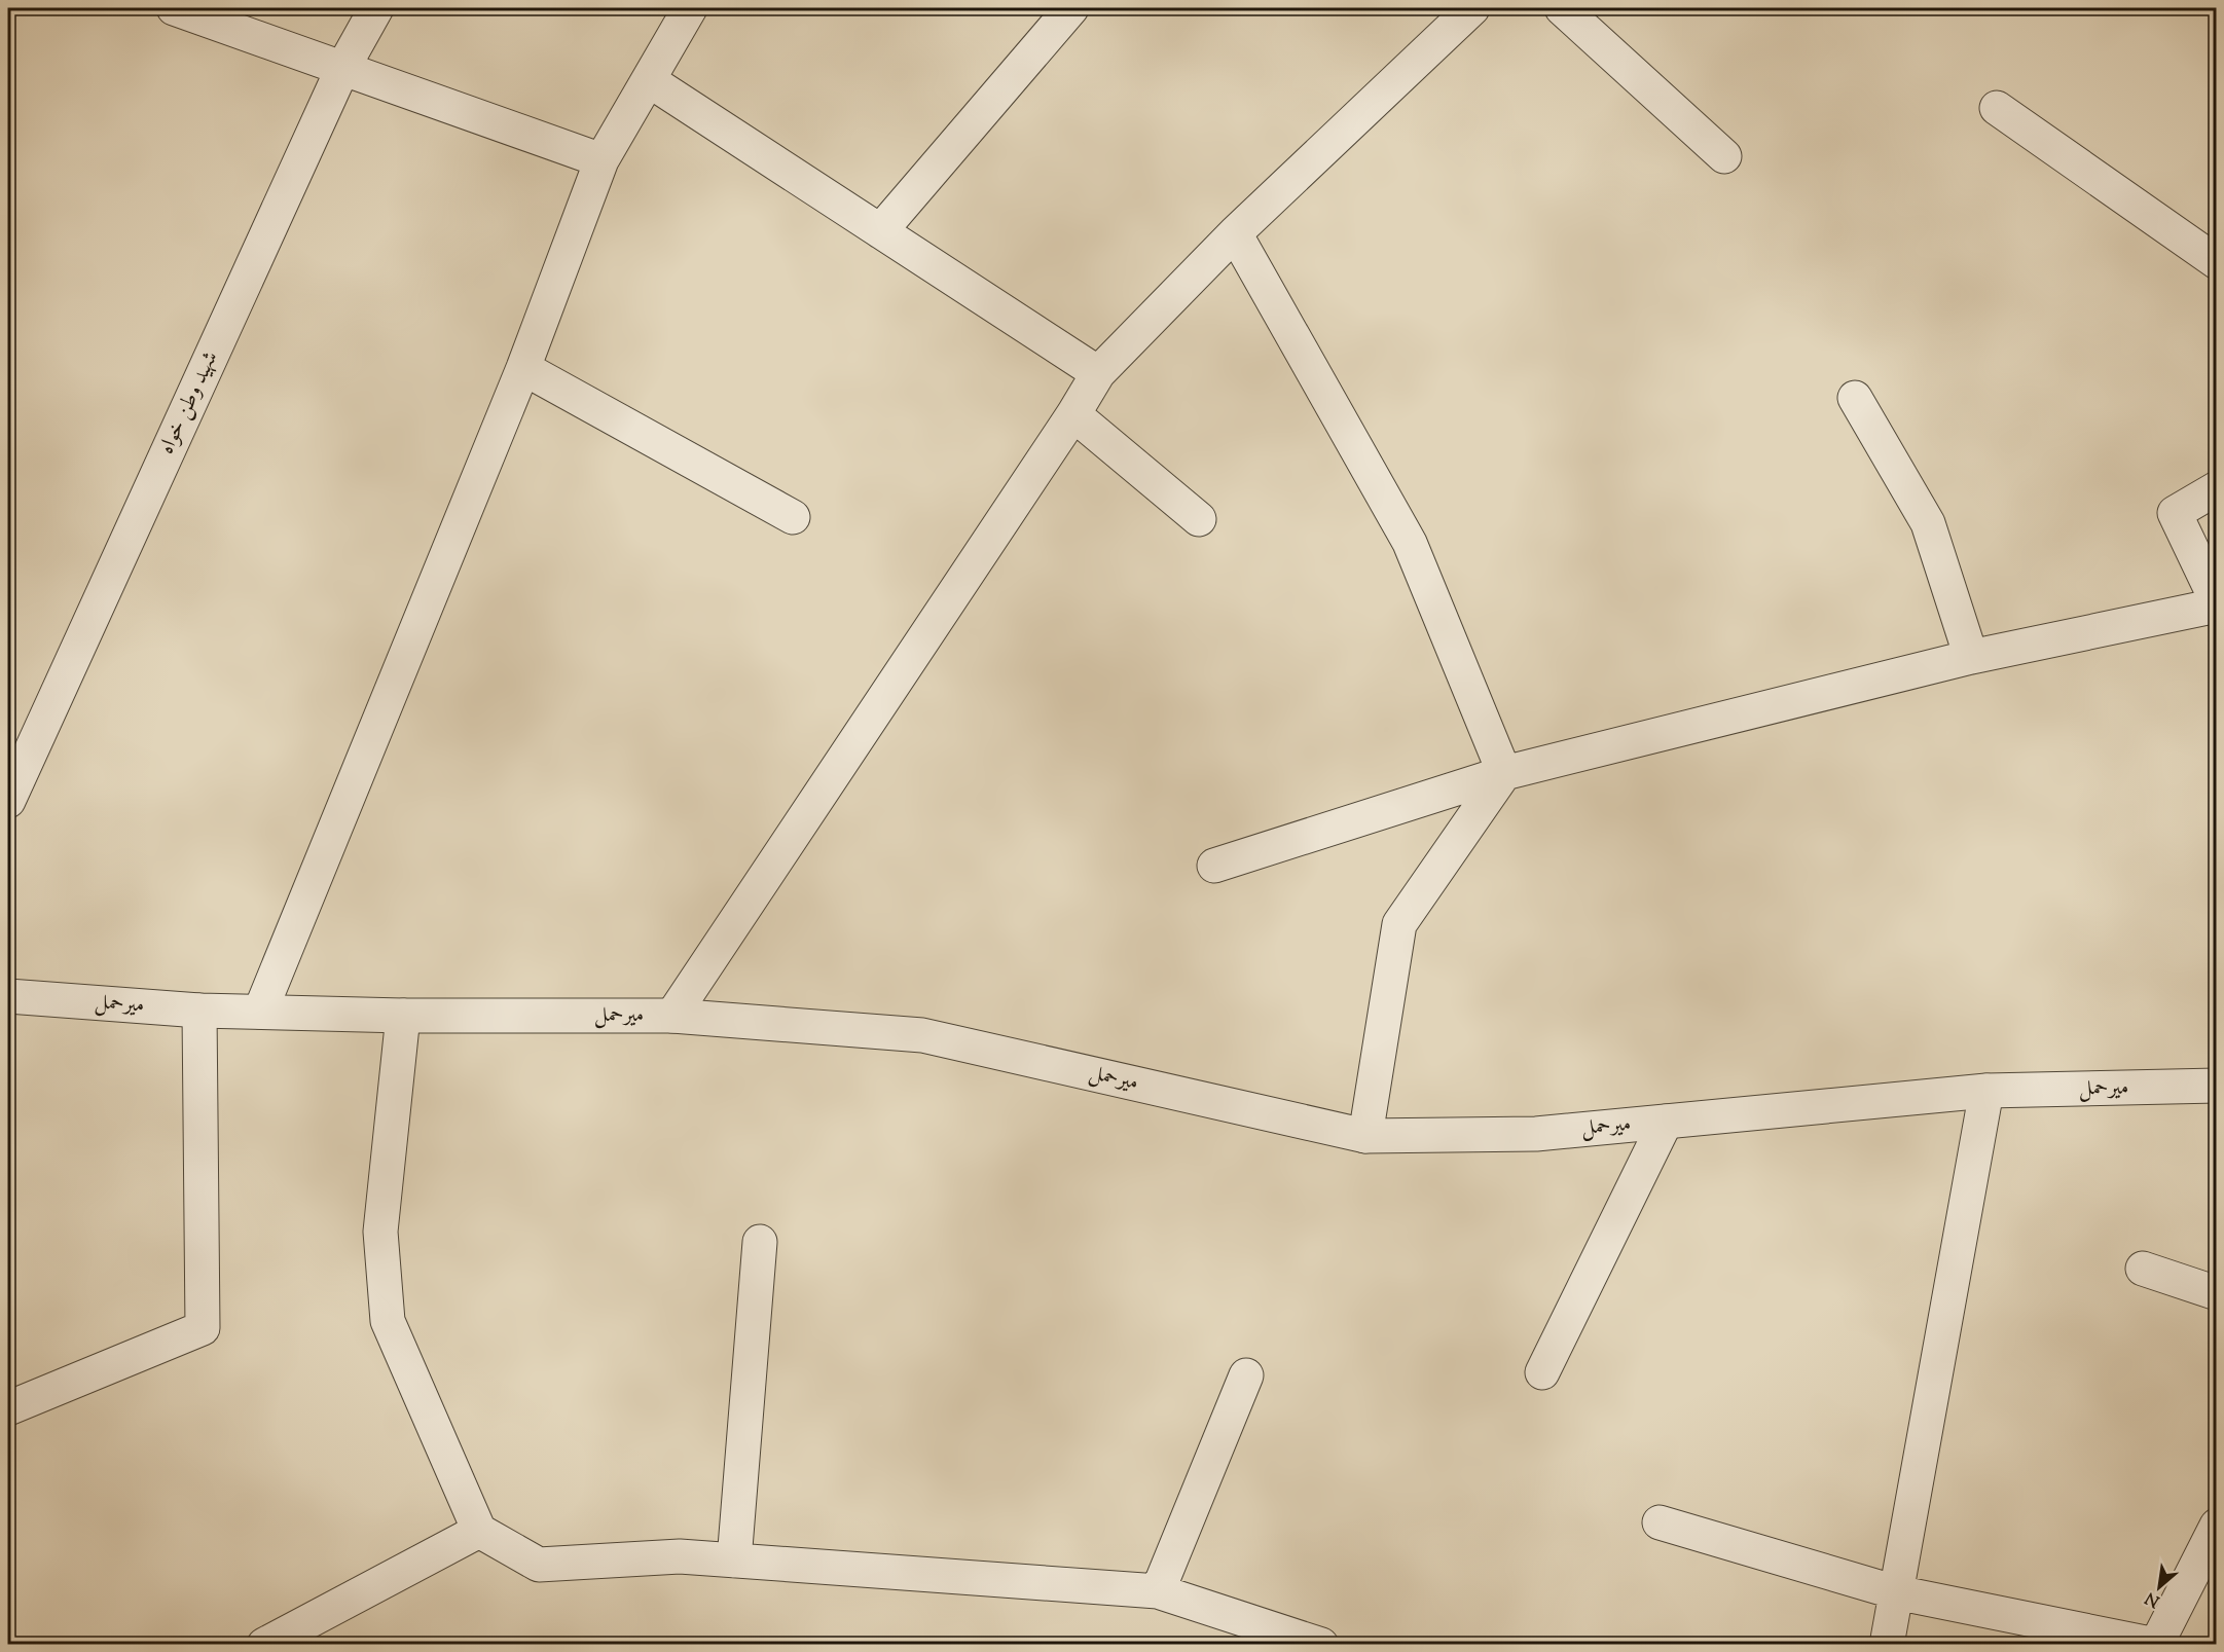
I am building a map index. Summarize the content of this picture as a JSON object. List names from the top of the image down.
{
  "streets": {
    "street": ["شهید وطن خواه", "میرحمل"]
  },
  "north": "bottom left"
}
